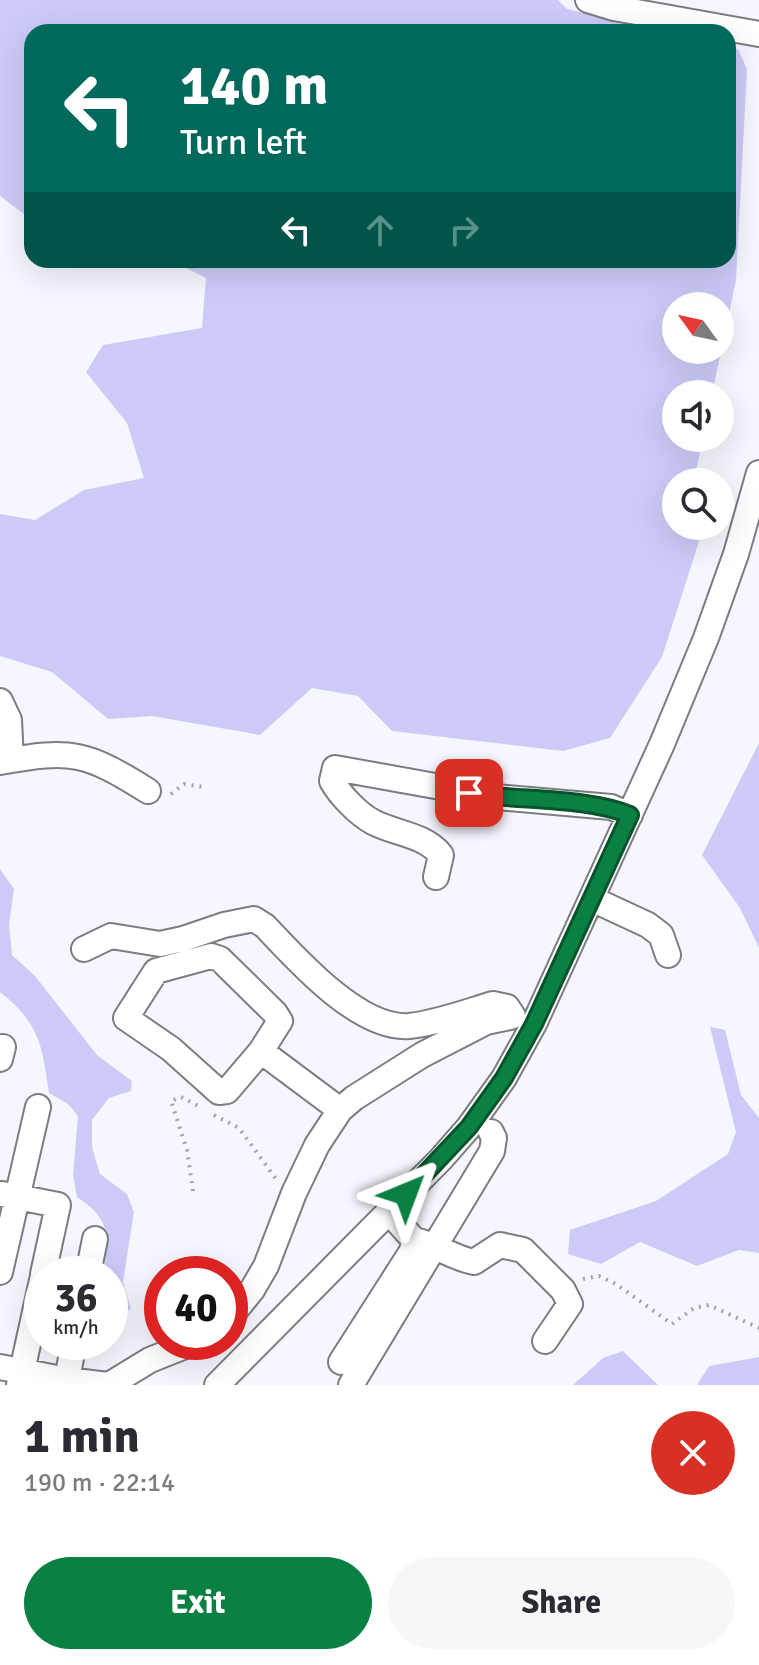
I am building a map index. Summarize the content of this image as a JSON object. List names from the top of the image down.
{
  "north": "top left",
  "page": {
    "turn": ["140 m", "Turn left"],
    "speed": "36 km/h",
    "limit": "40",
    "heading": ["1 min", "190 m · 22:14"],
    "buttons": ["Exit", "Share"]
  }
}
